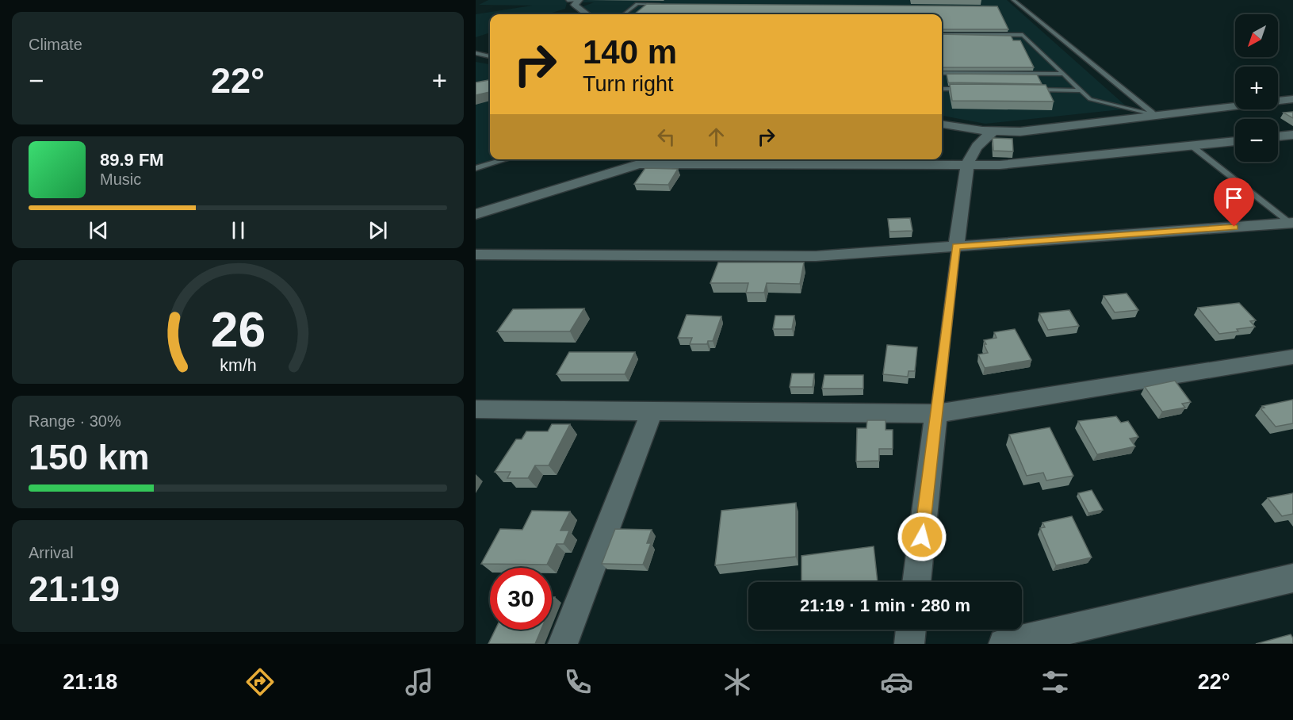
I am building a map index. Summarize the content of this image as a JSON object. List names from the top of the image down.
{
  "north": "bottom left",
  "page": {
    "tile": [
      "Climate",
      ["Range · 30%", "150 km"],
      ["Arrival", "21:19"]
    ],
    "map_buttons": ["+", "−"],
    "turn": ["140 m", "Turn right"],
    "heat": ["−", "22°", "+"],
    "song": ["89.9 FM", "Music"],
    "limit": "30",
    "trip": "21:19 · 1 min · 280 m",
    "tabs": ["21:18", "22°"],
    "gauge": ["26", "km/h"]
  }
}
